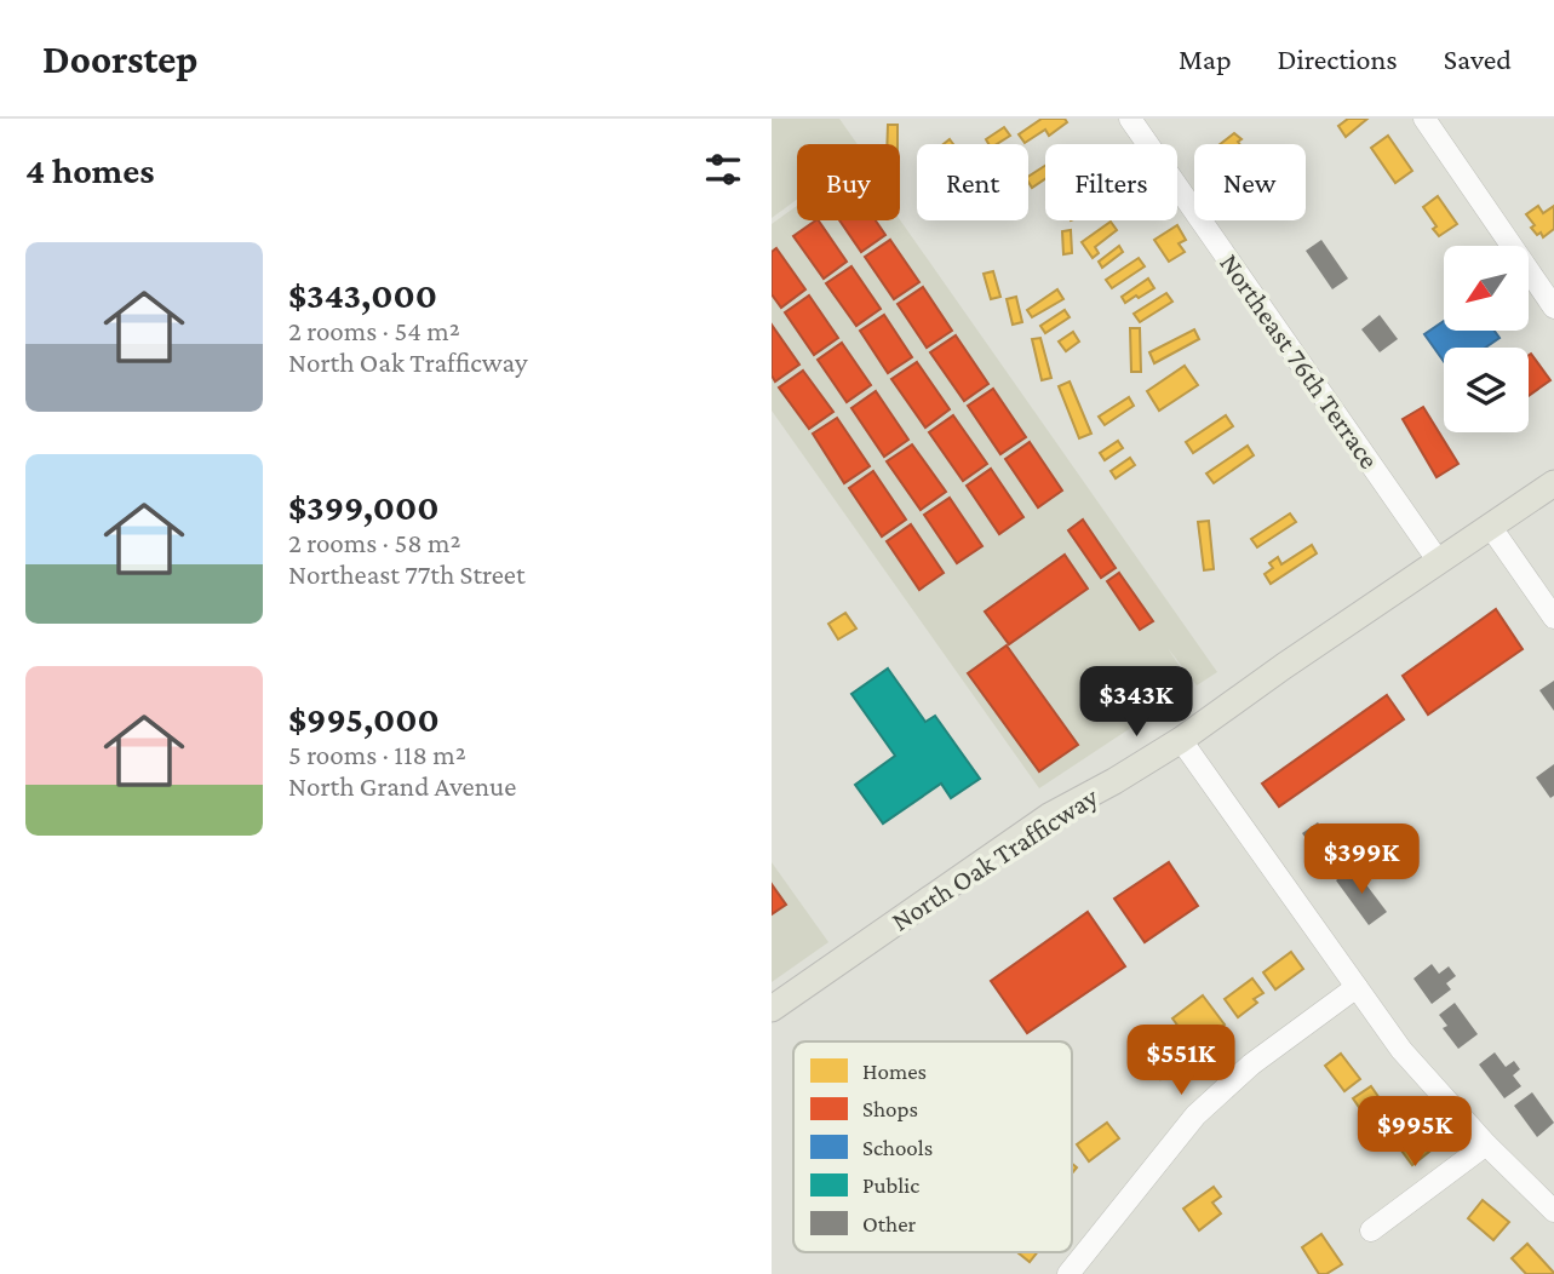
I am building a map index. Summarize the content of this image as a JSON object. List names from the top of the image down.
{
  "streets": {
    "main road": ["North Oak Trafficway"],
    "street": ["Northeast 76th Terrace"]
  },
  "crossings": [
    ["Northeast 76th Terrace", "North Oak Trafficway"]
  ],
  "legend": [
    "Homes",
    "Shops",
    "Schools",
    "Public",
    "Other"
  ],
  "north": "bottom left",
  "page": {
    "header": "Doorstep",
    "nav": ["Map", "Directions", "Saved"],
    "heading": "4 homes",
    "chip": [
      "Buy",
      "Rent",
      "Filters",
      "New"
    ],
    "list": [
      {
        "name": "$343,000",
        "note": "2 rooms · 54 m² · North Oak Trafficway"
      },
      {
        "name": "$399,000",
        "note": "2 rooms · 58 m² · Northeast 77th Street"
      },
      {
        "name": "$995,000",
        "note": "5 rooms · 118 m² · North Grand Avenue"
      }
    ],
    "price": [
      "$343K",
      "$399K",
      "$551K",
      "$995K"
    ]
  }
}
